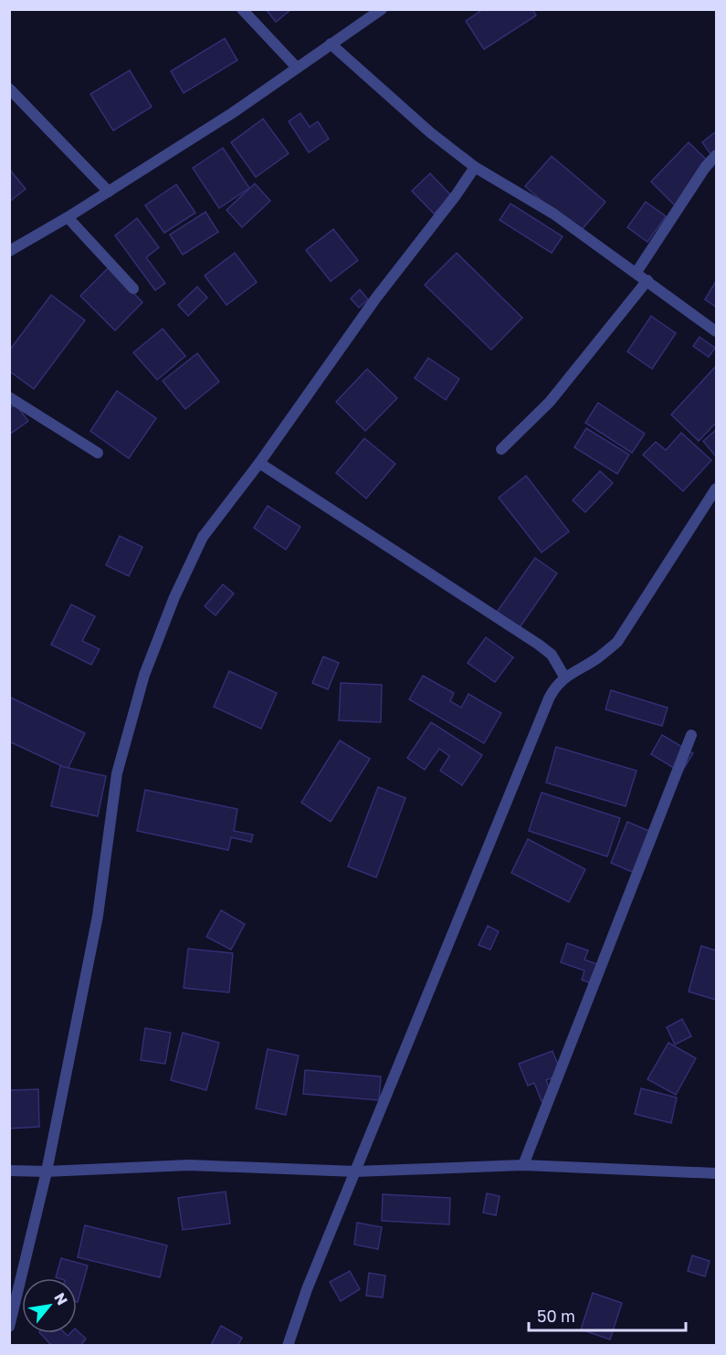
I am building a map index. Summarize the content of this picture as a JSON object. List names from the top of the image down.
{
  "scale_bar": "50 m",
  "north": "top right"
}
